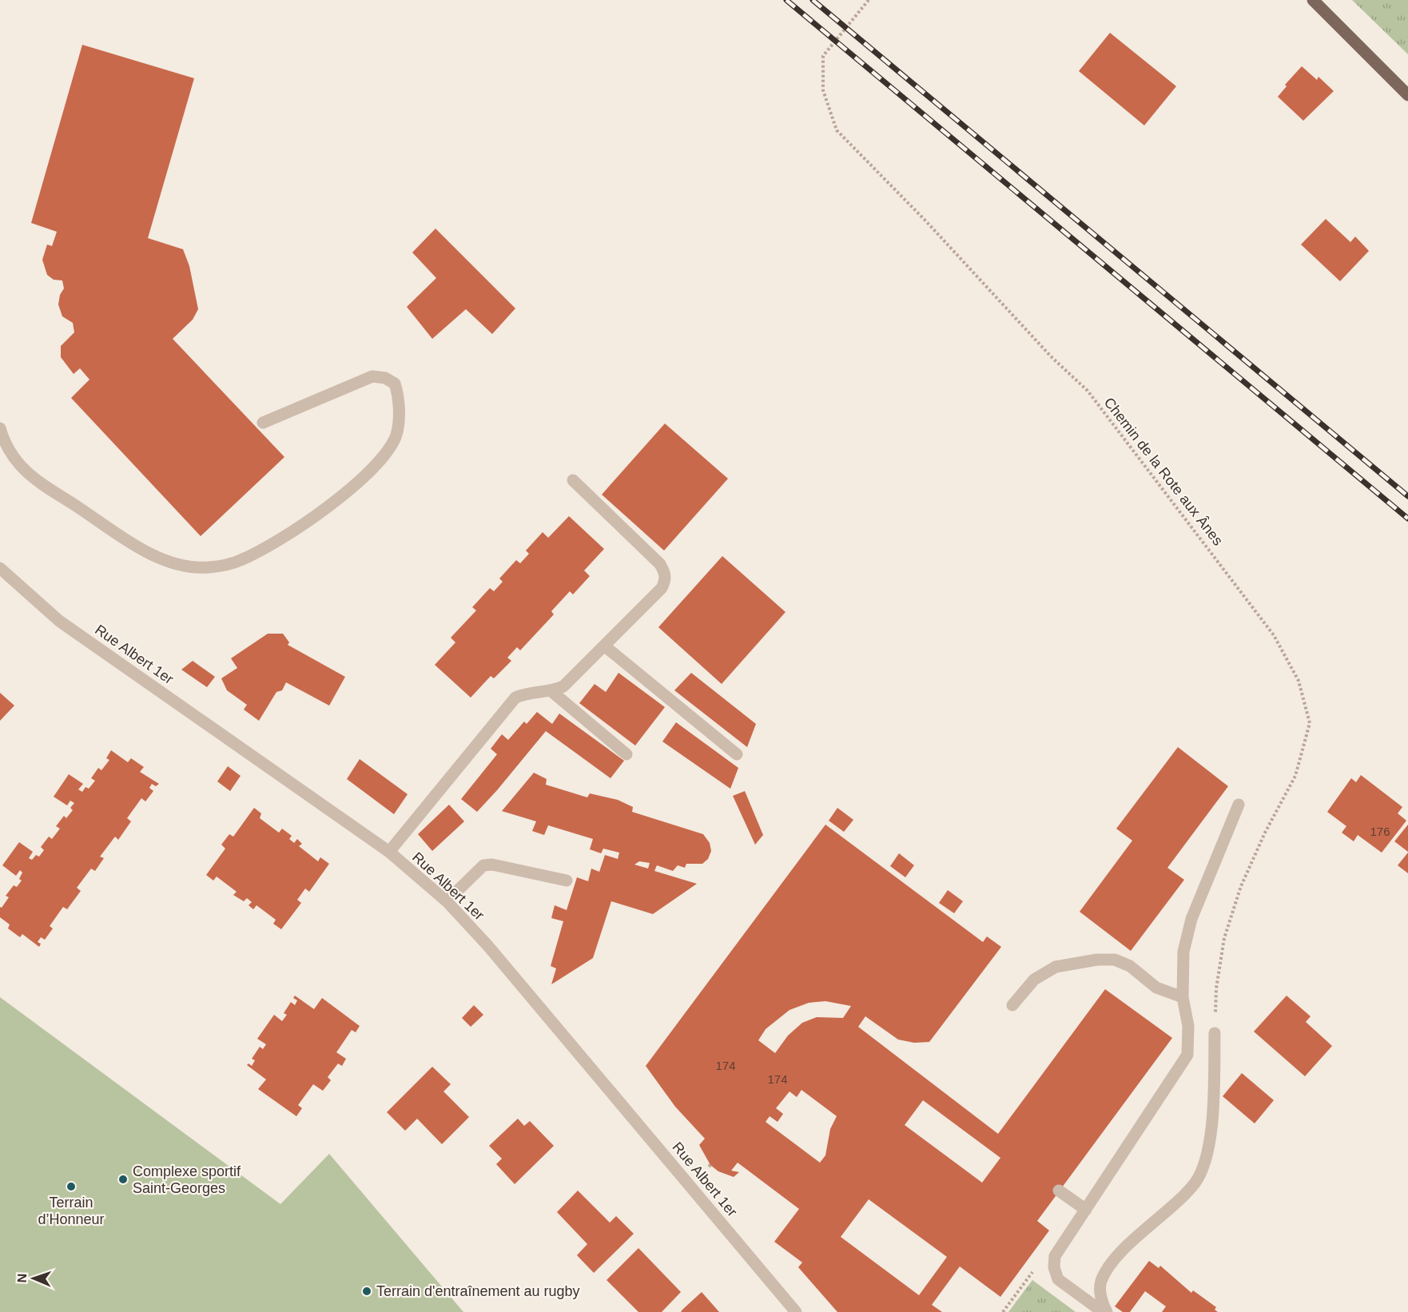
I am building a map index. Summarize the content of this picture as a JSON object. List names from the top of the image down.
{
  "streets": {
    "street": ["Rue Albert 1er"],
    "path": ["Chemin de la Rote aux Ânes"]
  },
  "places": ["Complexe sportif Saint-Georges", "Terrain d’Honneur", "Terrain d'entraînement au rugby"],
  "house_numbers": ["176", "174", "174"],
  "north": "left"
}
